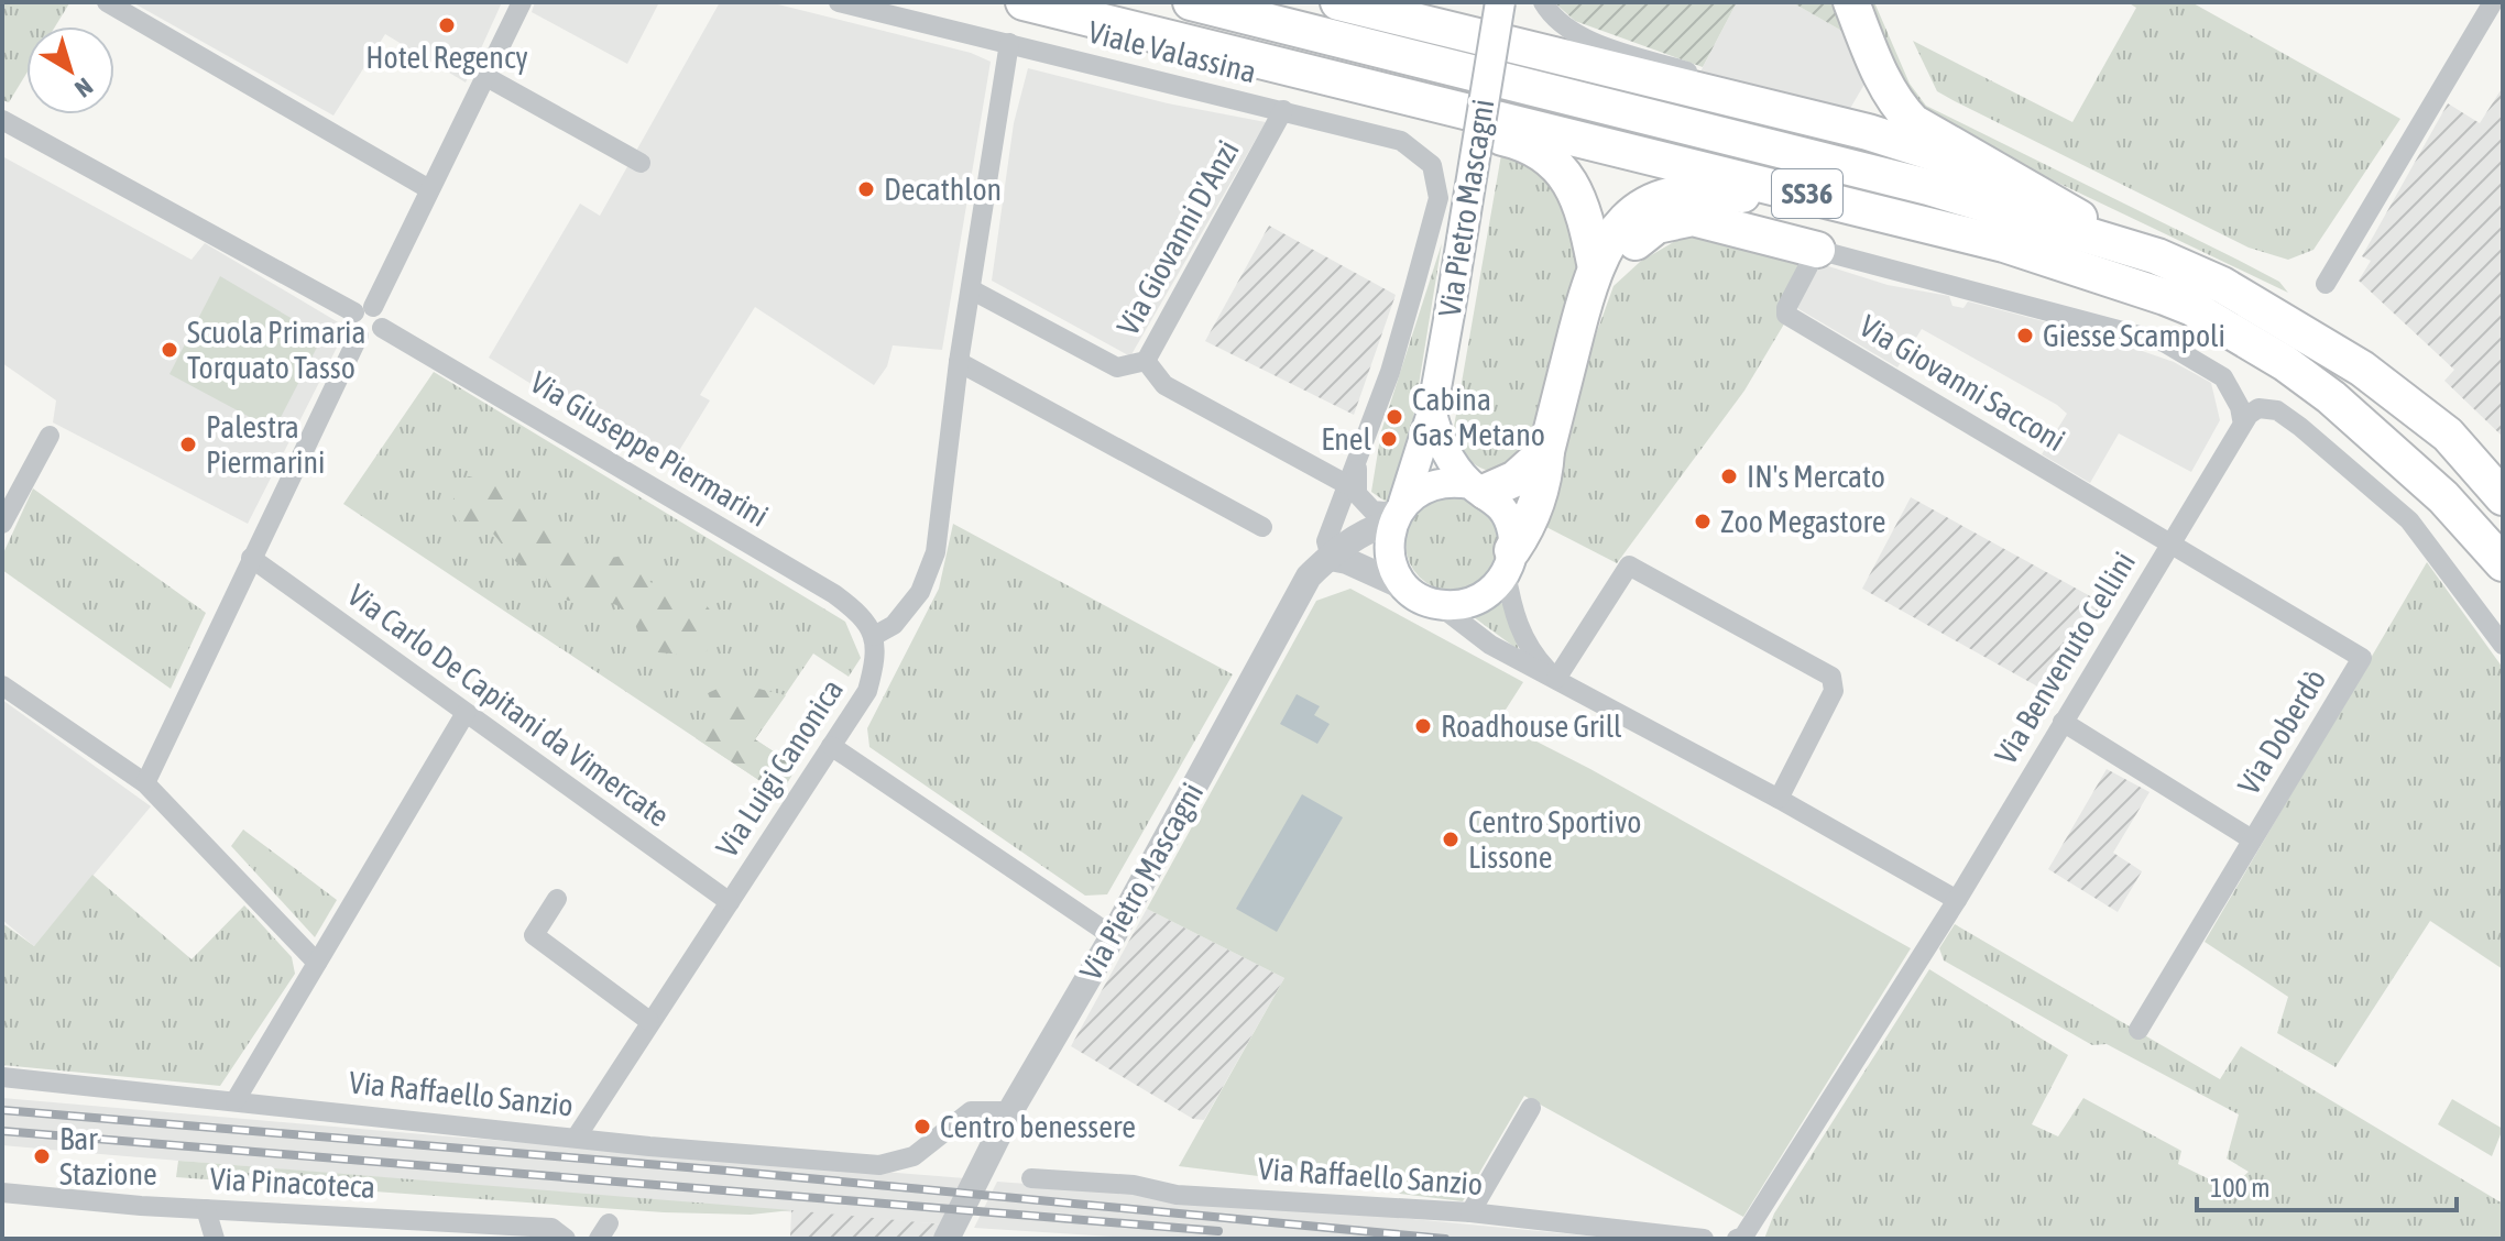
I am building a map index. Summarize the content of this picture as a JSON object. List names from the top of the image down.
{
  "streets": {
    "highway": ["SS36"],
    "main road": ["Via Pietro Mascagni"],
    "street": [
      "Viale Valassina",
      "Via Giovanni D'Anzi",
      "Via Giovanni Sacconi",
      "Via Giuseppe Piermarini",
      "Via Benvenuto Cellini",
      "Via Carlo De Capitani da Vimercate",
      "Via Doberdò",
      "Via Luigi Canonica",
      "Via Raffaello Sanzio",
      "Via Pinacoteca"
    ]
  },
  "crossings": [
    ["Viale Valassina", "Via Pietro Mascagni"],
    ["Viale Valassina", "Via Giovanni D'Anzi"],
    ["Via Pietro Mascagni", "Via Giovanni D'Anzi"],
    ["Via Pietro Mascagni", "Via Raffaello Sanzio"],
    ["Via Giovanni Sacconi", "Via Benvenuto Cellini"],
    ["Via Giovanni Sacconi", "Via Doberdò"],
    ["Via Giuseppe Piermarini", "Via Luigi Canonica"],
    ["Via Benvenuto Cellini", "Via Doberdò"],
    ["Via Carlo De Capitani da Vimercate", "Via Luigi Canonica"],
    ["Via Luigi Canonica", "Via Raffaello Sanzio"]
  ],
  "places": [
    "Hotel Regency",
    "Decathlon",
    "Giesse Scampoli",
    "Scuola Primaria Torquato Tasso",
    "Cabina Gas Metano",
    "Enel",
    "Palestra Piermarini",
    "IN's Mercato",
    "Zoo Megastore",
    "Roadhouse Grill",
    "Centro Sportivo Lissone",
    "Centro benessere",
    "Bar Stazione"
  ],
  "scale_bar": "100 m",
  "north": "bottom right"
}
